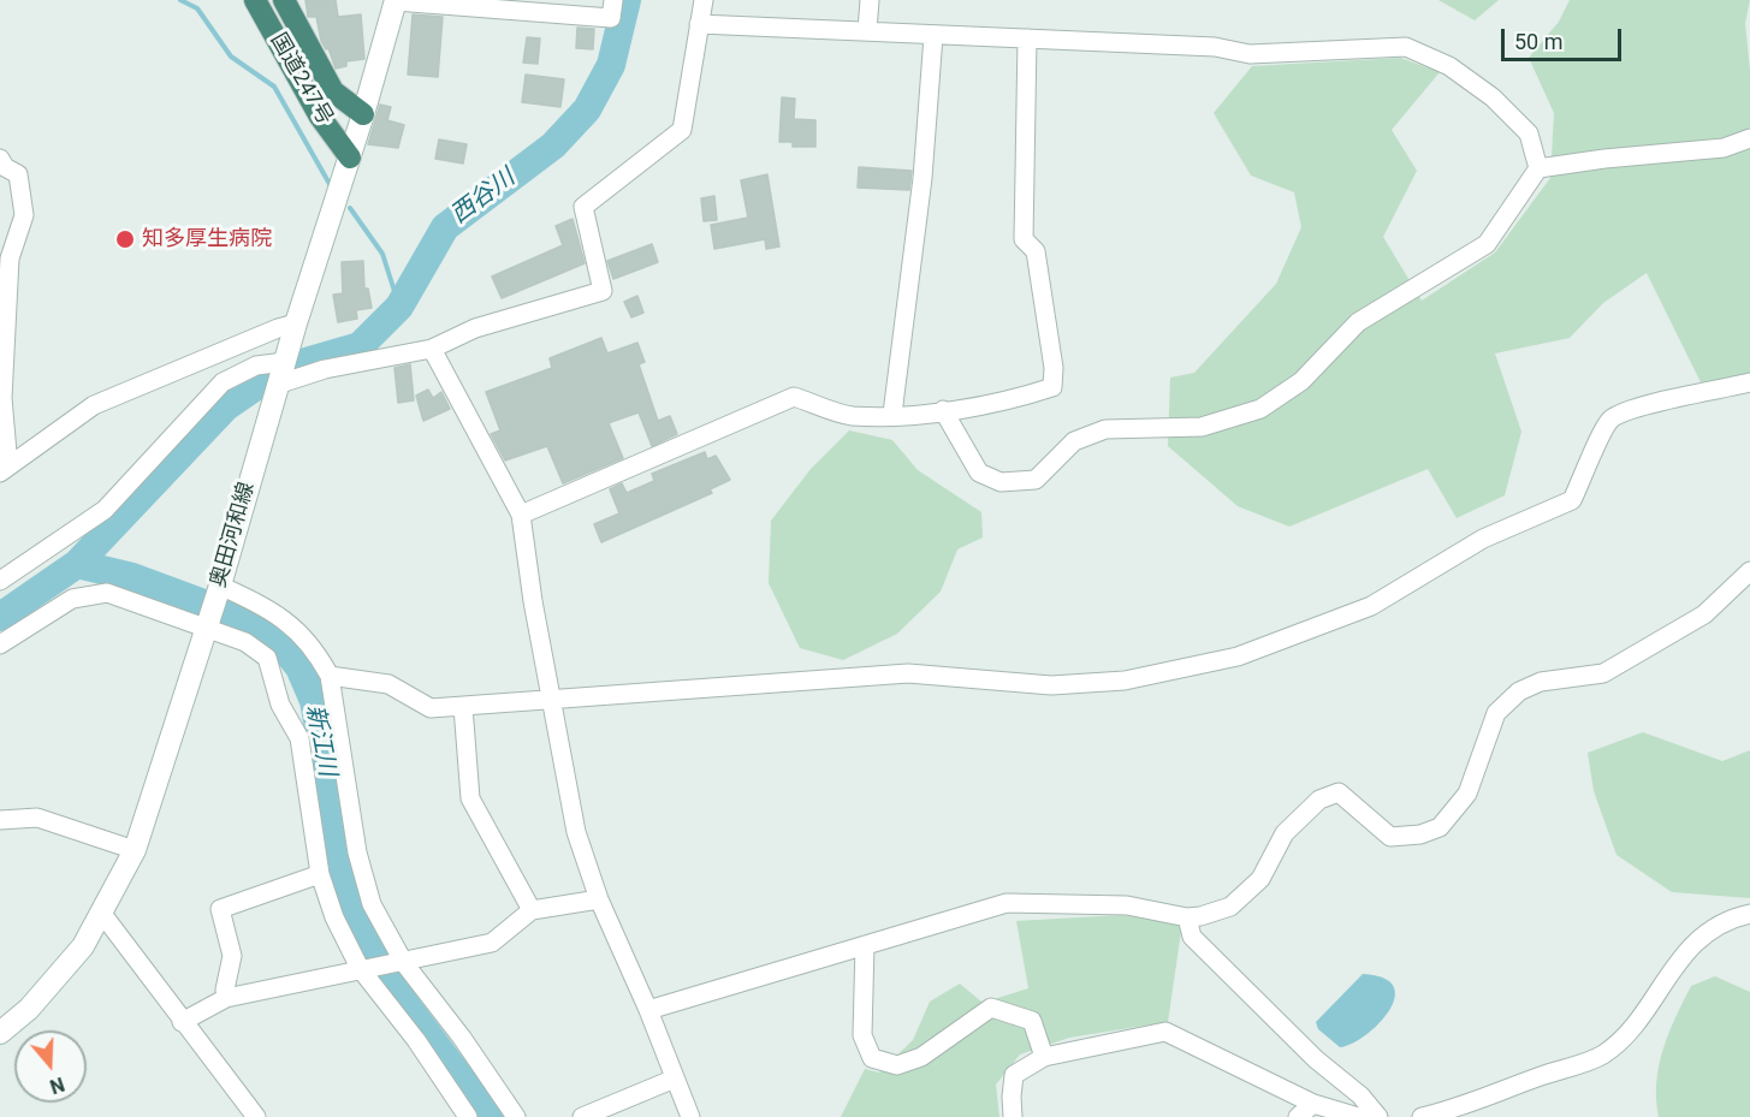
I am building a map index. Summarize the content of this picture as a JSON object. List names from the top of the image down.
{
  "streets": {
    "highway": ["国道247号"],
    "main road": ["奥田河和線"]
  },
  "crossings": [
    ["国道247号", "奥田河和線"]
  ],
  "water": ["西谷川", "新江川"],
  "places": ["知多厚生病院"],
  "scale_bar": "50 m",
  "north": "bottom"
}
